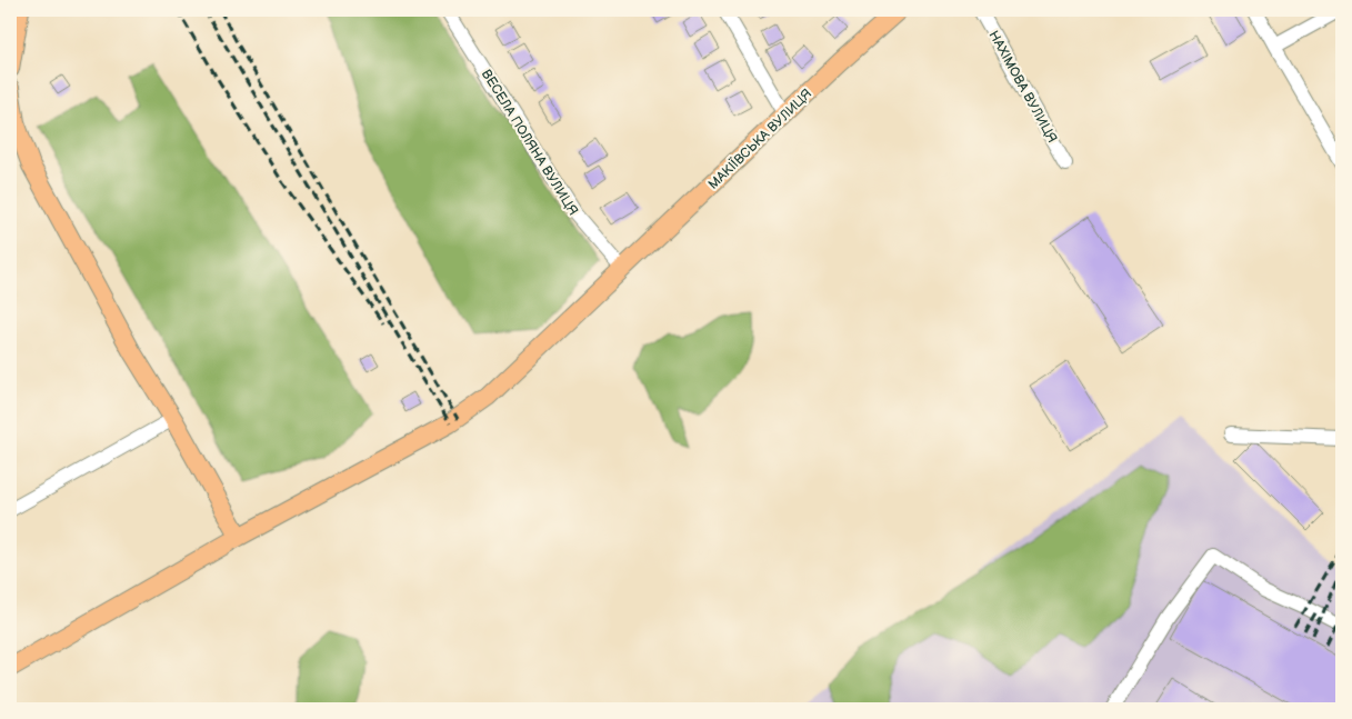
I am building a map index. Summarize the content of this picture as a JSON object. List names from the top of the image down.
{
  "streets": {
    "main road": ["МАКІЇВСЬКА ВУЛИЦЯ"],
    "street": ["НАХІМОВА ВУЛИЦЯ", "ВЕСЕЛА ПОЛЯНА ВУЛИЦЯ"]
  },
  "crossings": [
    ["МАКІЇВСЬКА ВУЛИЦЯ", "ВЕСЕЛА ПОЛЯНА ВУЛИЦЯ"]
  ]
}
